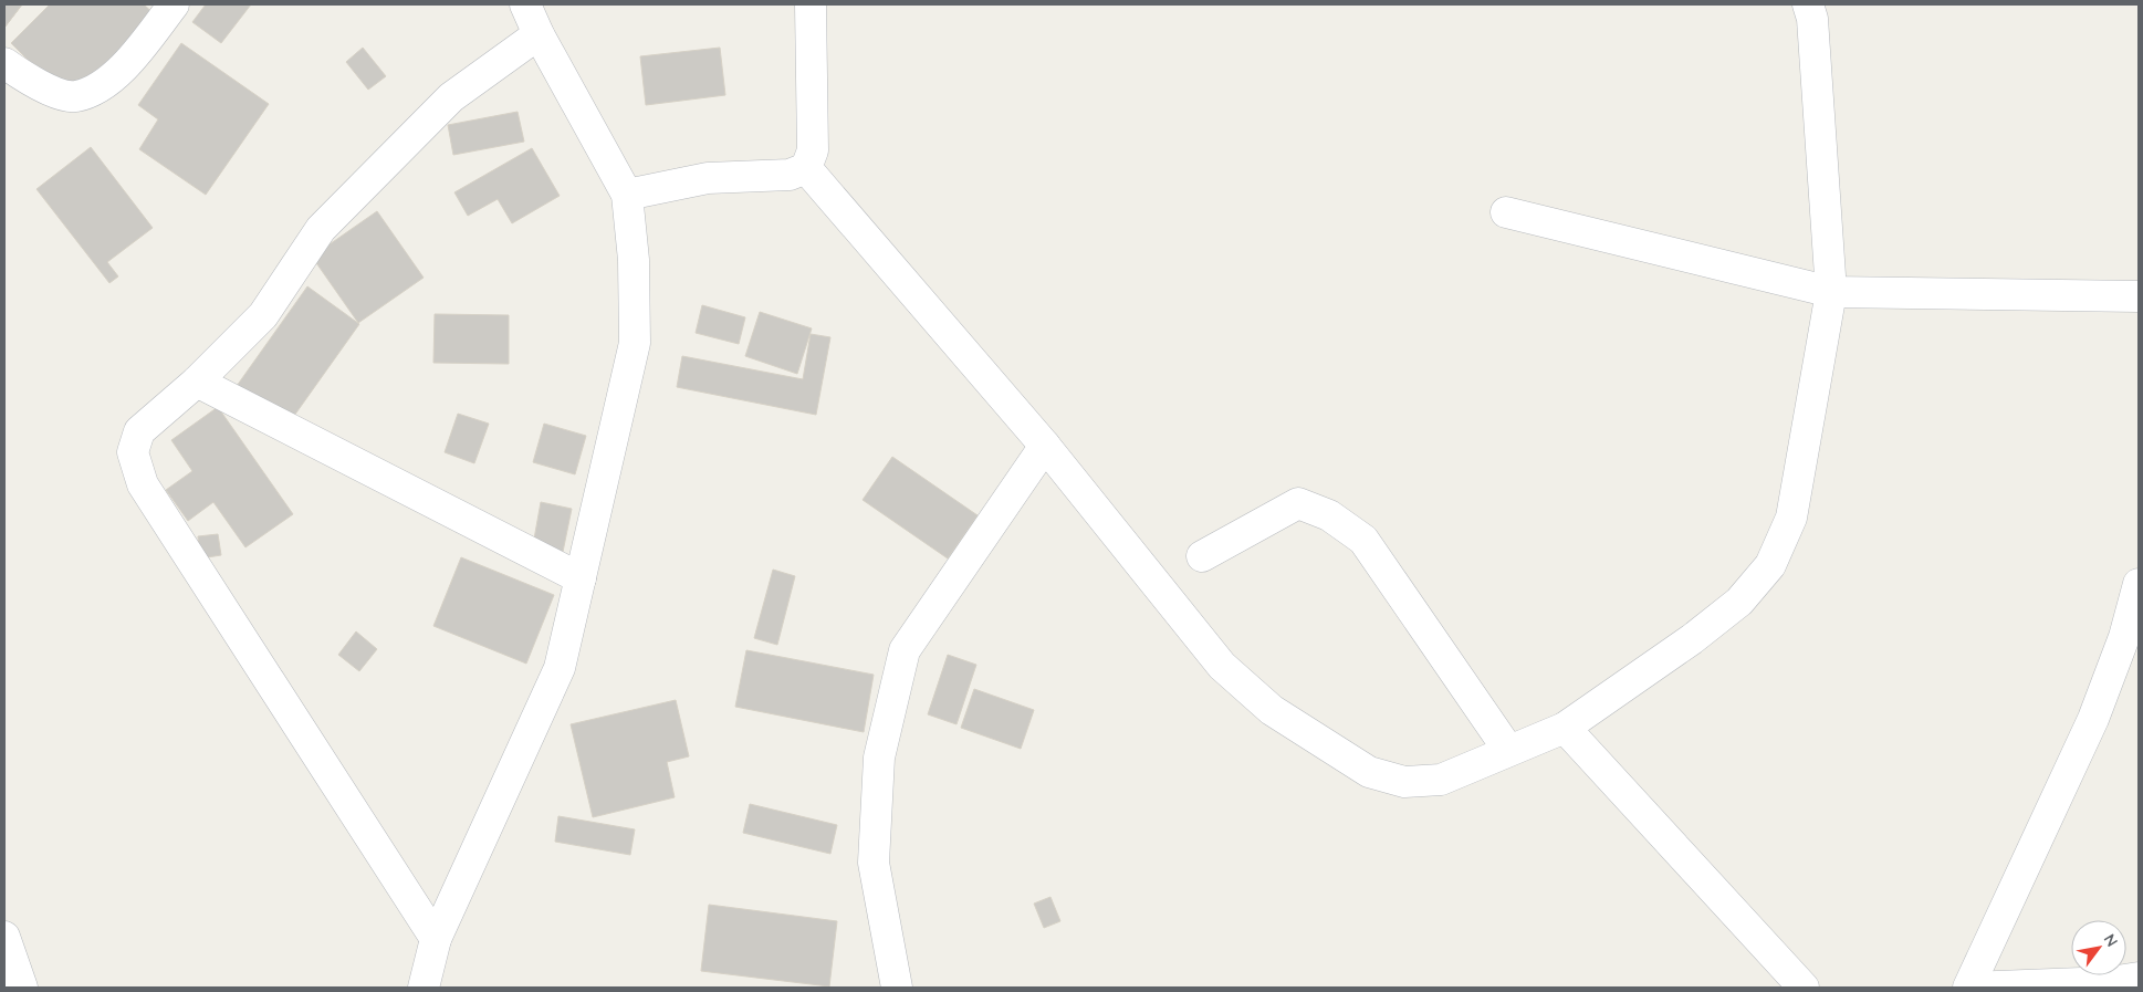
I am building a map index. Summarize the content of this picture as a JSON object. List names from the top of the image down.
{
  "north": "top right"
}
